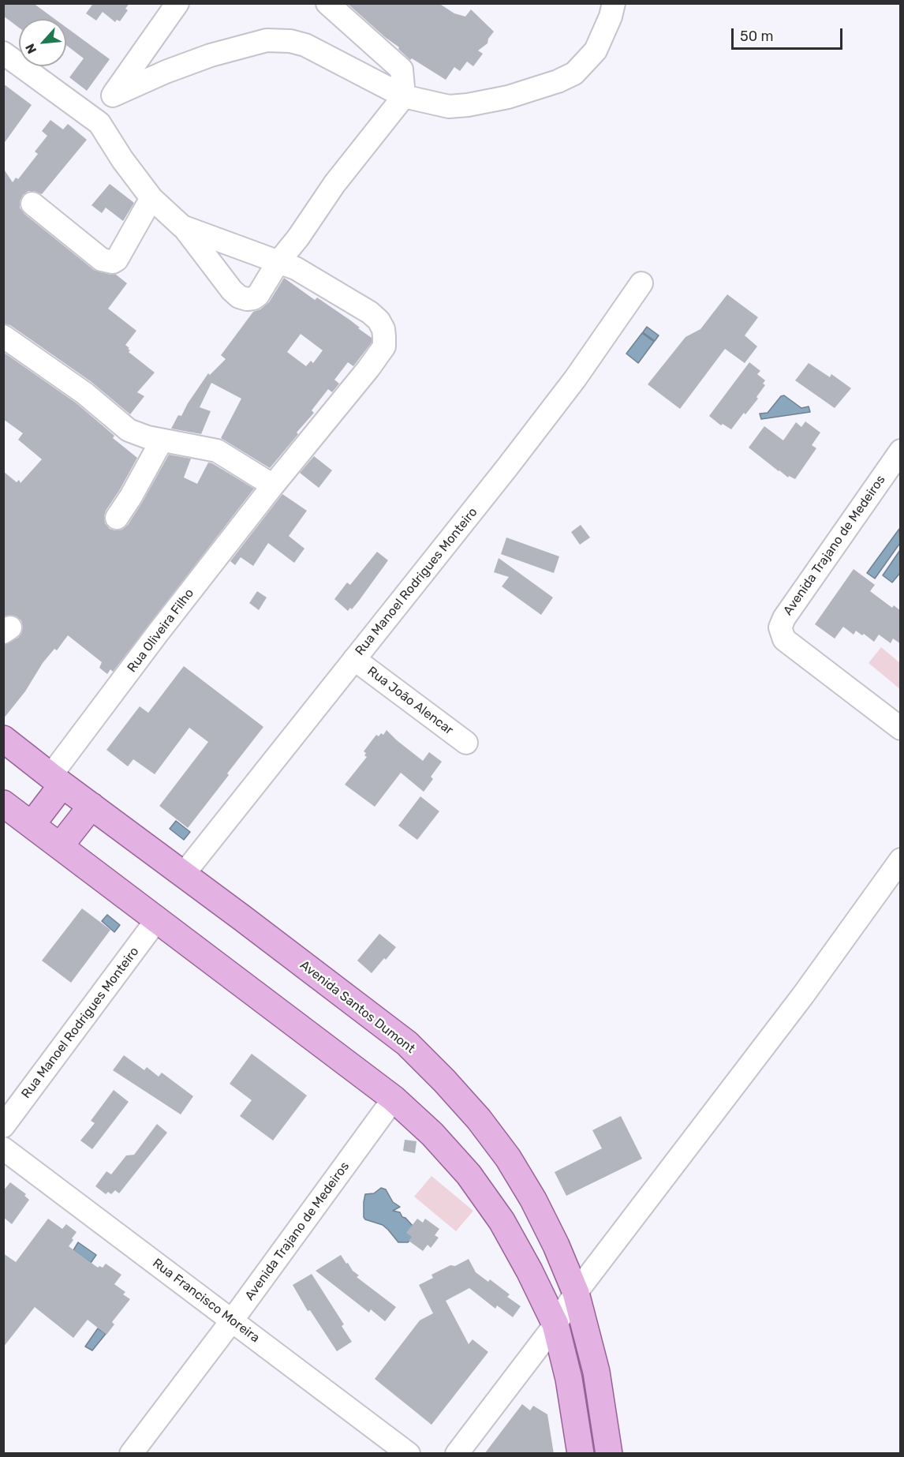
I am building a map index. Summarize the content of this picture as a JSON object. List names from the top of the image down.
{
  "streets": {
    "main road": ["Avenida Santos Dumont"],
    "street": [
      "Avenida Trajano de Medeiros",
      "Rua Manoel Rodrigues Monteiro",
      "Rua Oliveira Filho",
      "Rua João Alencar",
      "Rua Francisco Moreira"
    ]
  },
  "crossings": [
    ["Avenida Trajano de Medeiros", "Rua Francisco Moreira"],
    ["Rua Manoel Rodrigues Monteiro", "Rua João Alencar"],
    ["Rua Manoel Rodrigues Monteiro", "Avenida Santos Dumont"],
    ["Rua Oliveira Filho", "Avenida Santos Dumont"]
  ],
  "scale_bar": "50 m",
  "north": "bottom left"
}
